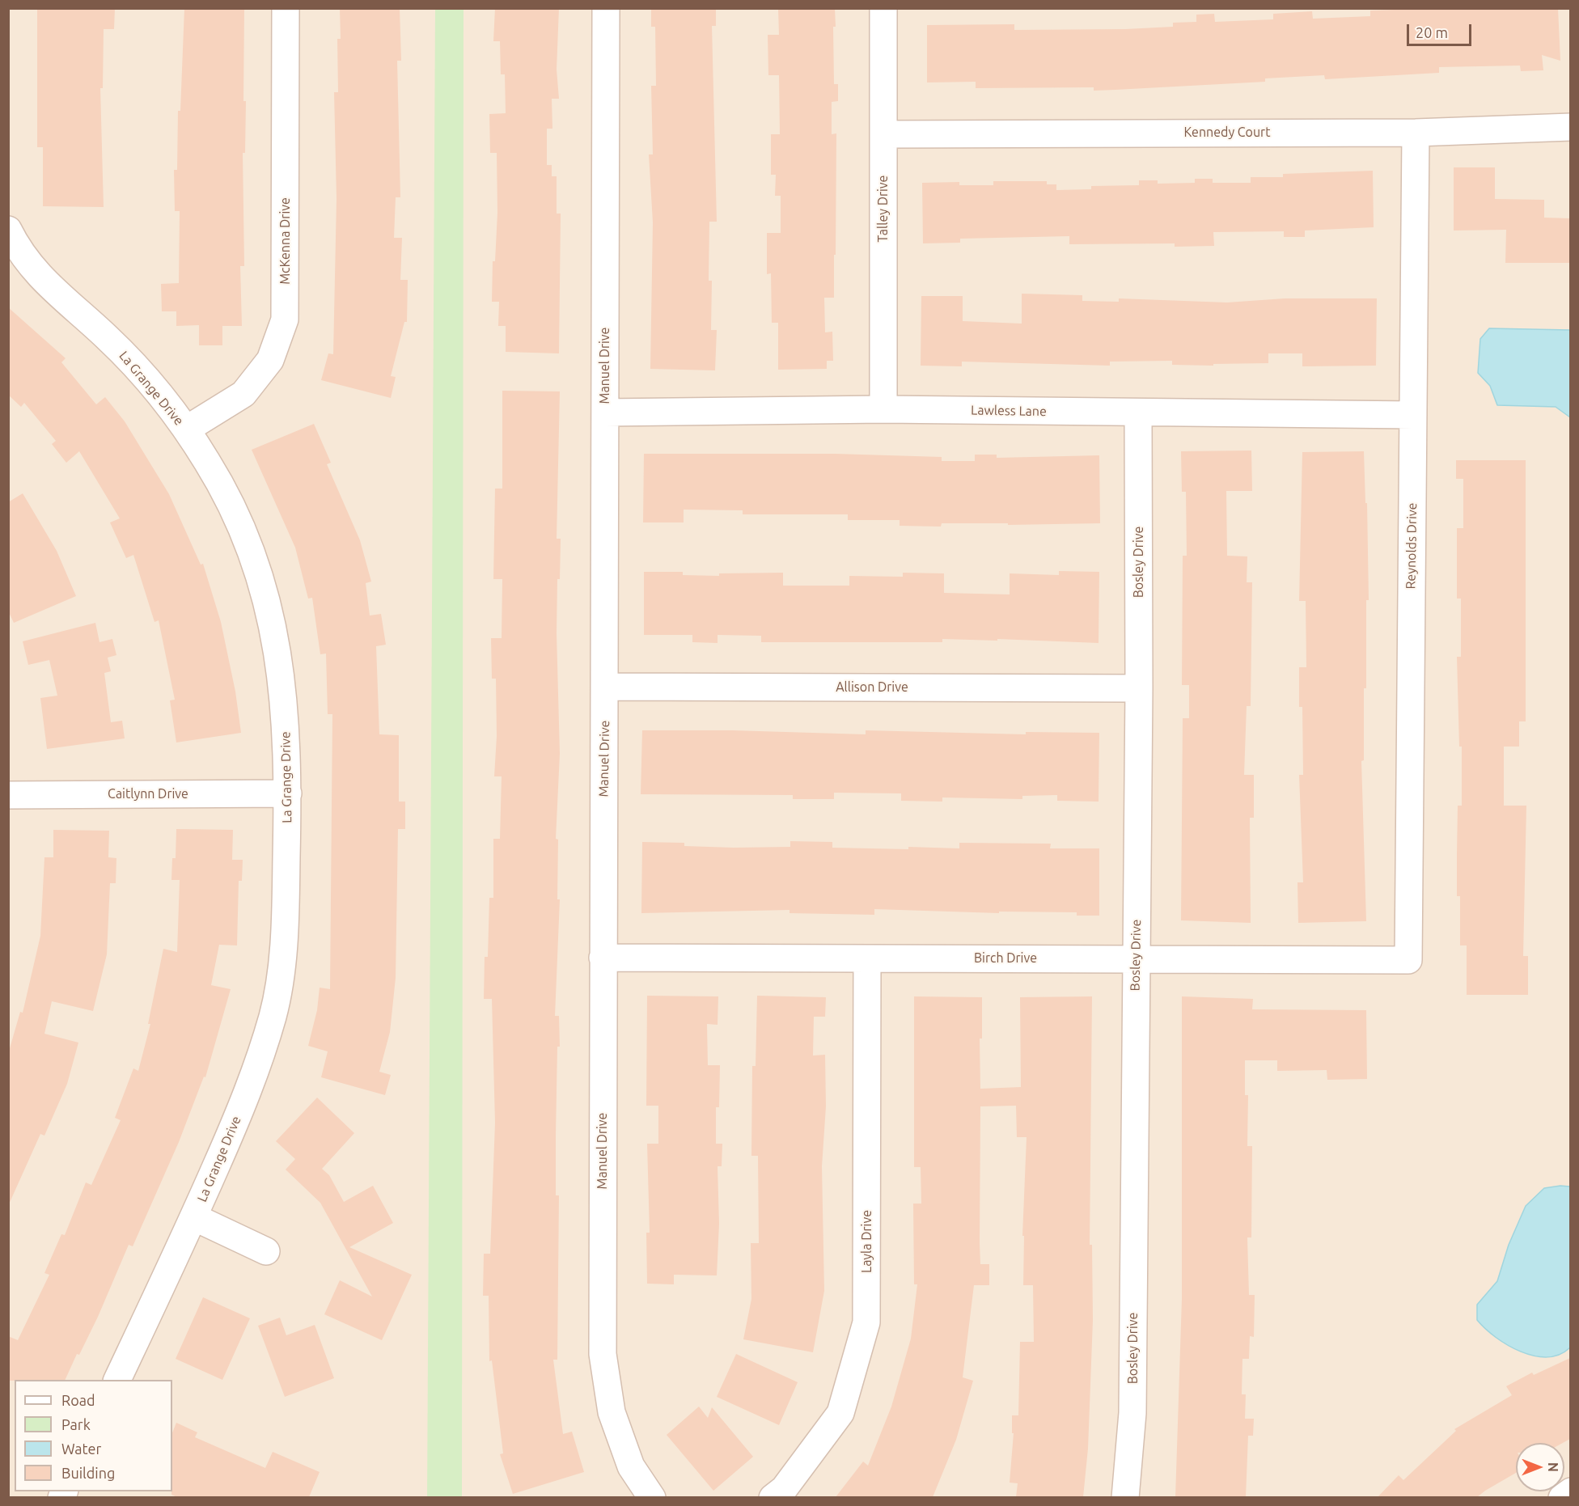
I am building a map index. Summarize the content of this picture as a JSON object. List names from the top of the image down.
{
  "streets": {
    "street": [
      "Kennedy Court",
      "Talley Drive",
      "McKenna Drive",
      "Manuel Drive",
      "La Grange Drive",
      "Lawless Lane",
      "Reynolds Drive",
      "Bosley Drive",
      "Allison Drive",
      "Caitlynn Drive",
      "Birch Drive",
      "Layla Drive"
    ]
  },
  "crossings": [
    ["Kennedy Court", "Talley Drive"],
    ["Kennedy Court", "Reynolds Drive"],
    ["Talley Drive", "Lawless Lane"],
    ["McKenna Drive", "La Grange Drive"],
    ["Manuel Drive", "Lawless Lane"],
    ["Manuel Drive", "Allison Drive"],
    ["Manuel Drive", "Birch Drive"],
    ["La Grange Drive", "Caitlynn Drive"],
    ["Lawless Lane", "Reynolds Drive"],
    ["Lawless Lane", "Bosley Drive"],
    ["Reynolds Drive", "Birch Drive"],
    ["Bosley Drive", "Allison Drive"],
    ["Bosley Drive", "Birch Drive"],
    ["Birch Drive", "Layla Drive"]
  ],
  "legend": [
    "Road",
    "Park",
    "Water",
    "Building"
  ],
  "scale_bar": "20 m",
  "north": "right"
}
